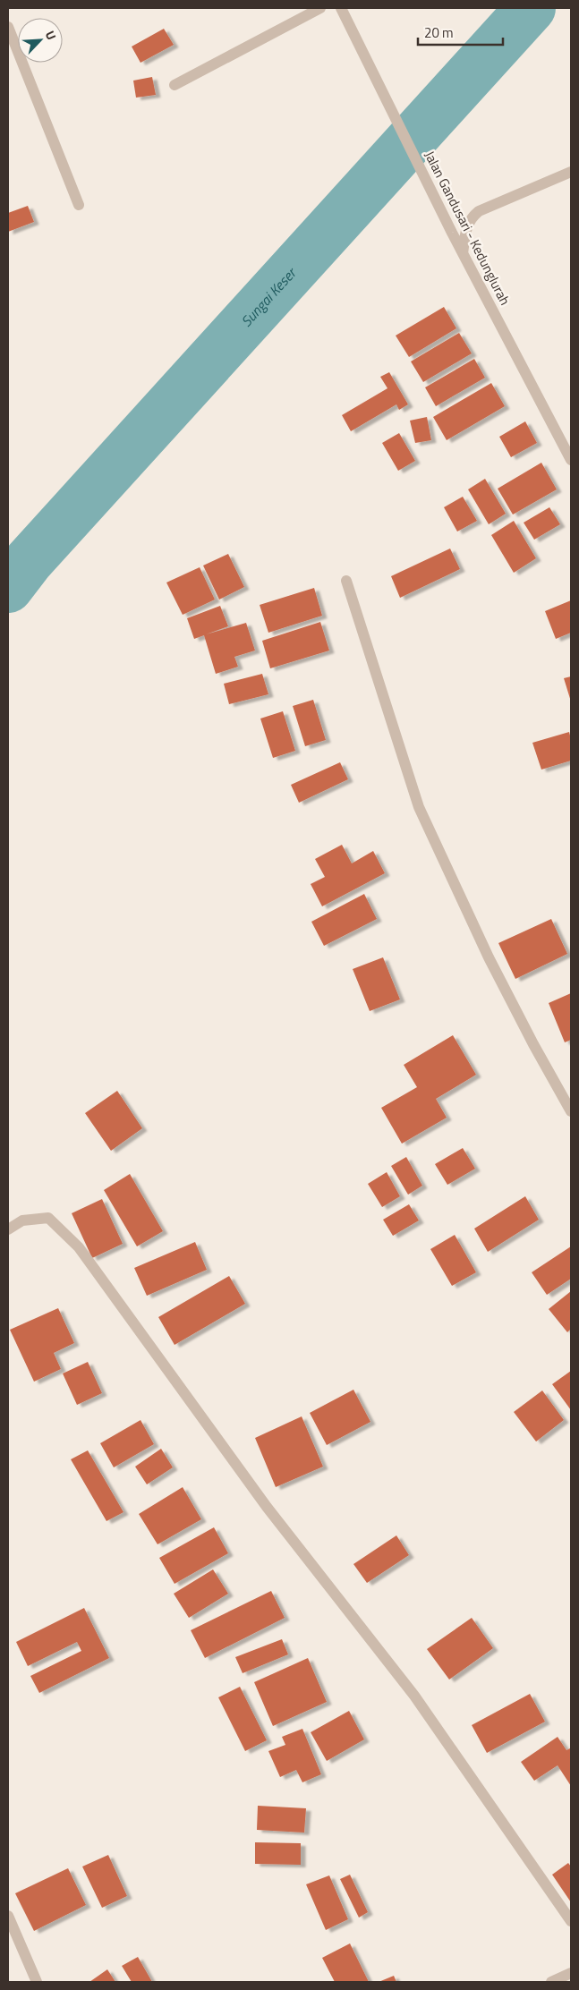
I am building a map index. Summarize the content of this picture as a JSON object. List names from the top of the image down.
{
  "streets": {
    "street": ["Jalan Gandusari - Kedunglurah"]
  },
  "water": ["Sungai Keser"],
  "scale_bar": "20 m",
  "north": "top right"
}
